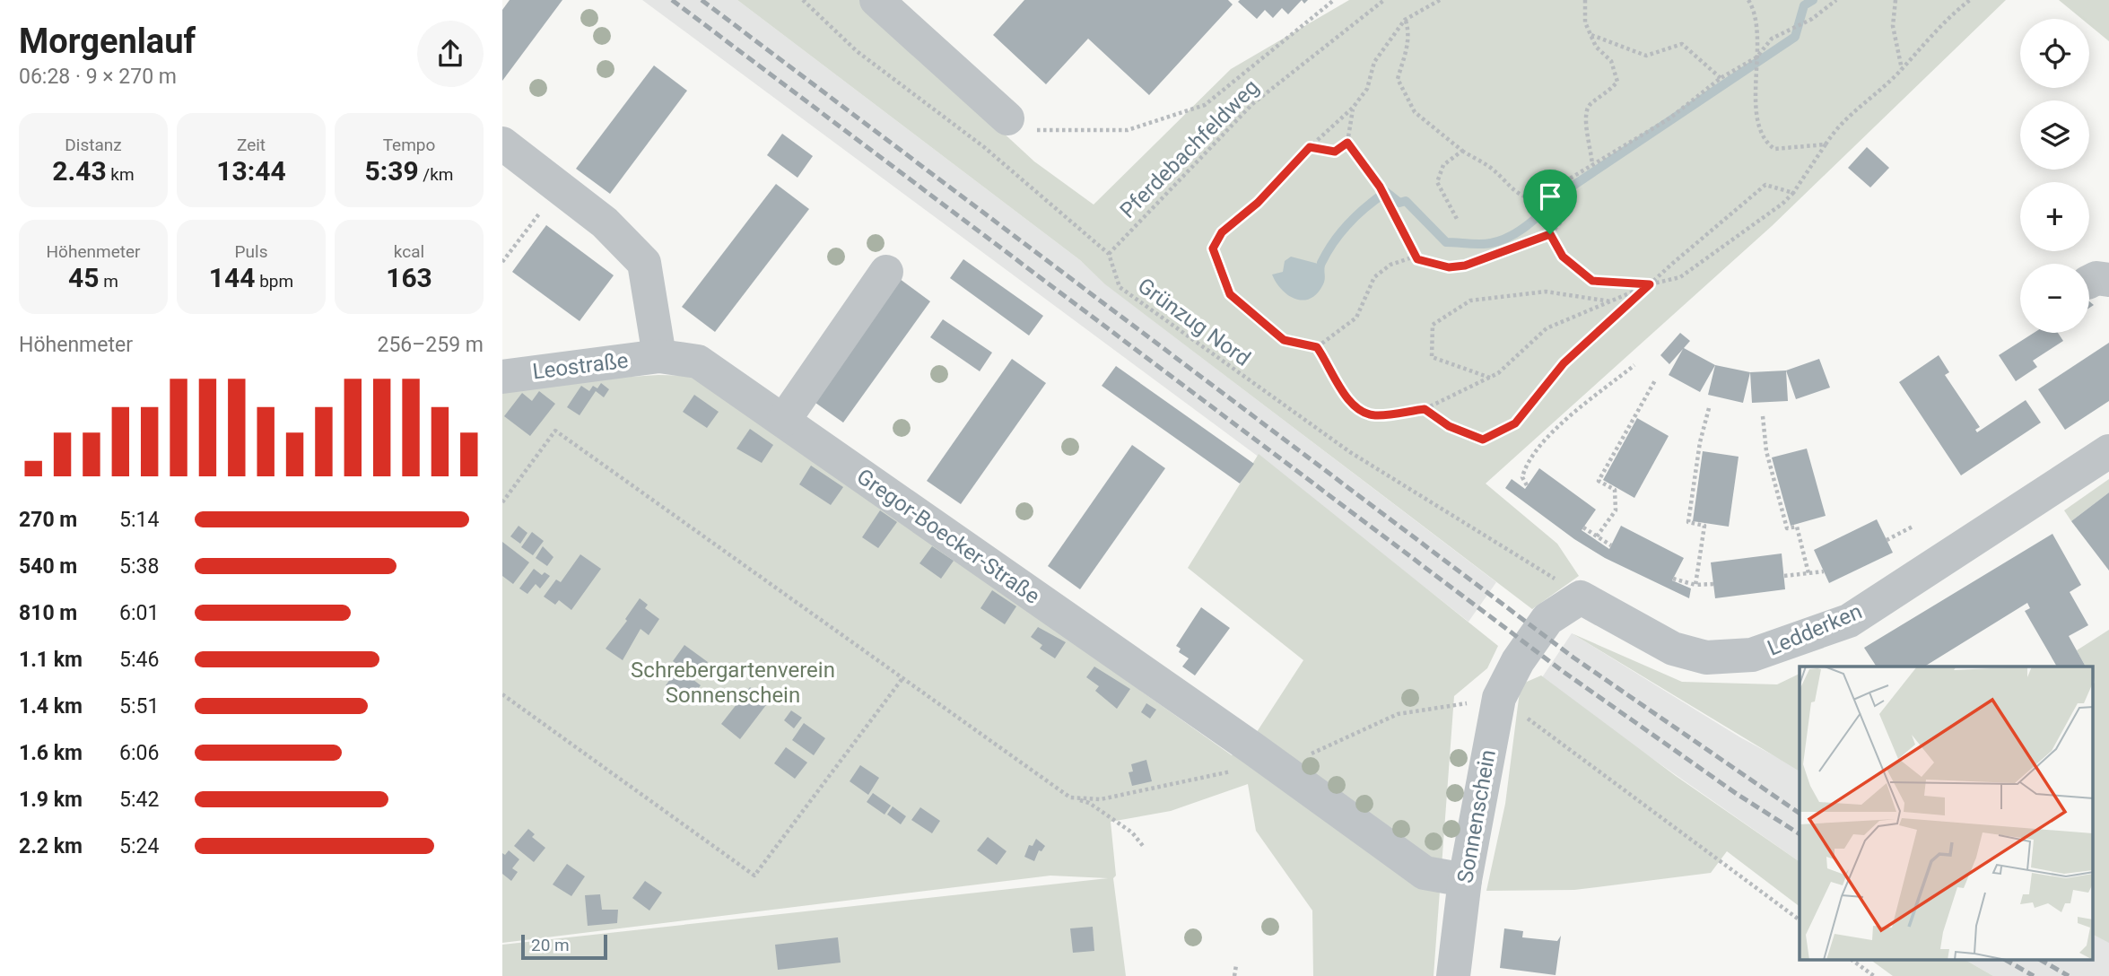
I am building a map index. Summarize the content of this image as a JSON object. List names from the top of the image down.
{
  "streets": {
    "street": [
      "Leostraße",
      "Gregor-Boecker-Straße",
      "Ledderken",
      "Sonnenschein"
    ],
    "path": ["Pferdebachfeldweg", "Grünzug Nord"]
  },
  "crossings": [
    ["Pferdebachfeldweg", "Grünzug Nord"],
    ["Grünzug Nord", "Ledderken"],
    ["Grünzug Nord", "Sonnenschein"],
    ["Leostraße", "Gregor-Boecker-Straße"],
    ["Gregor-Boecker-Straße", "Sonnenschein"],
    ["Ledderken", "Sonnenschein"]
  ],
  "parks": ["Schrebergartenverein Sonnenschein"],
  "scale_bar": "20 m",
  "page": {
    "heading": ["Morgenlauf", "06:28 · 9 × 270 m"],
    "map_buttons": ["+", "−"],
    "stats": [
      ["Distanz", "2.43 km"],
      ["Zeit", "13:44"],
      ["Tempo", "5:39 /km"],
      ["Höhenmeter", "45 m"],
      ["Puls", "144 bpm"],
      ["kcal", "163"]
    ],
    "chart": ["Höhenmeter", "256–259 m"],
    "list": [
      {
        "name": "270 m",
        "note": "5:14"
      },
      {
        "name": "540 m",
        "note": "5:38"
      },
      {
        "name": "810 m",
        "note": "6:01"
      },
      {
        "name": "1.1 km",
        "note": "5:46"
      },
      {
        "name": "1.4 km",
        "note": "5:51"
      },
      {
        "name": "1.6 km",
        "note": "6:06"
      },
      {
        "name": "1.9 km",
        "note": "5:42"
      },
      {
        "name": "2.2 km",
        "note": "5:24"
      }
    ],
    "scale": "20 m"
  }
}
